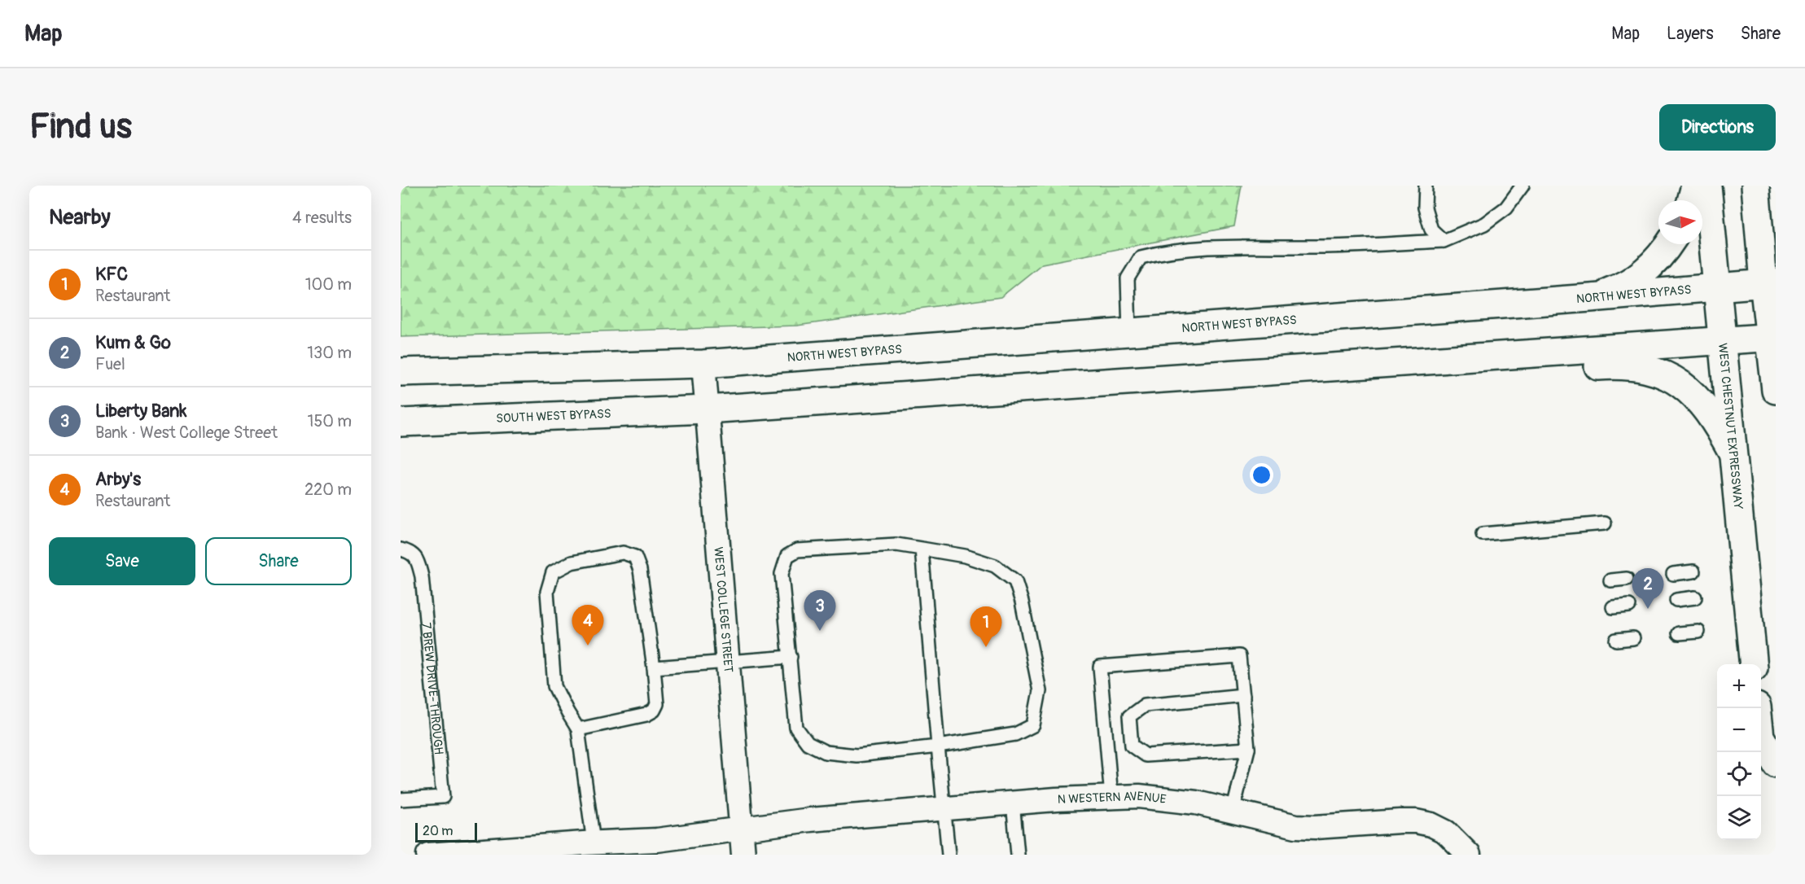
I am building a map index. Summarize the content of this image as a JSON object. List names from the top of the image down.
{
  "streets": {
    "main road": ["NORTH WEST BYPASS", "SOUTH WEST BYPASS", "WEST CHESTNUT EXPRESSWAY"],
    "street": ["WEST COLLEGE STREET", "N WESTERN AVENUE"],
    "lane": ["7 BREW DRIVE-THROUGH"]
  },
  "crossings": [
    ["NORTH WEST BYPASS", "WEST CHESTNUT EXPRESSWAY"],
    ["NORTH WEST BYPASS", "WEST COLLEGE STREET"],
    ["SOUTH WEST BYPASS", "WEST COLLEGE STREET"],
    ["WEST COLLEGE STREET", "N WESTERN AVENUE"]
  ],
  "scale_bar": "20 m",
  "north": "right",
  "page": {
    "header": "Map",
    "nav": ["Map", "Layers", "Share"],
    "buttons": [
      "Directions",
      ["Save", "Share"]
    ],
    "title": "Find us",
    "heading": ["Nearby", "4 results"],
    "list": [
      {
        "mark": "1",
        "name": "KFC",
        "note": "Restaurant",
        "value": "100 m"
      },
      {
        "mark": "2",
        "name": "Kum & Go",
        "note": "Fuel",
        "value": "130 m"
      },
      {
        "mark": "3",
        "name": "Liberty Bank",
        "note": "Bank · West College Street",
        "value": "150 m"
      },
      {
        "mark": "4",
        "name": "Arby's",
        "note": "Restaurant",
        "value": "220 m"
      }
    ],
    "pins": [
      "2",
      "3",
      "4",
      "1"
    ],
    "map_buttons": ["+", "−"],
    "scale": "20 m"
  }
}
